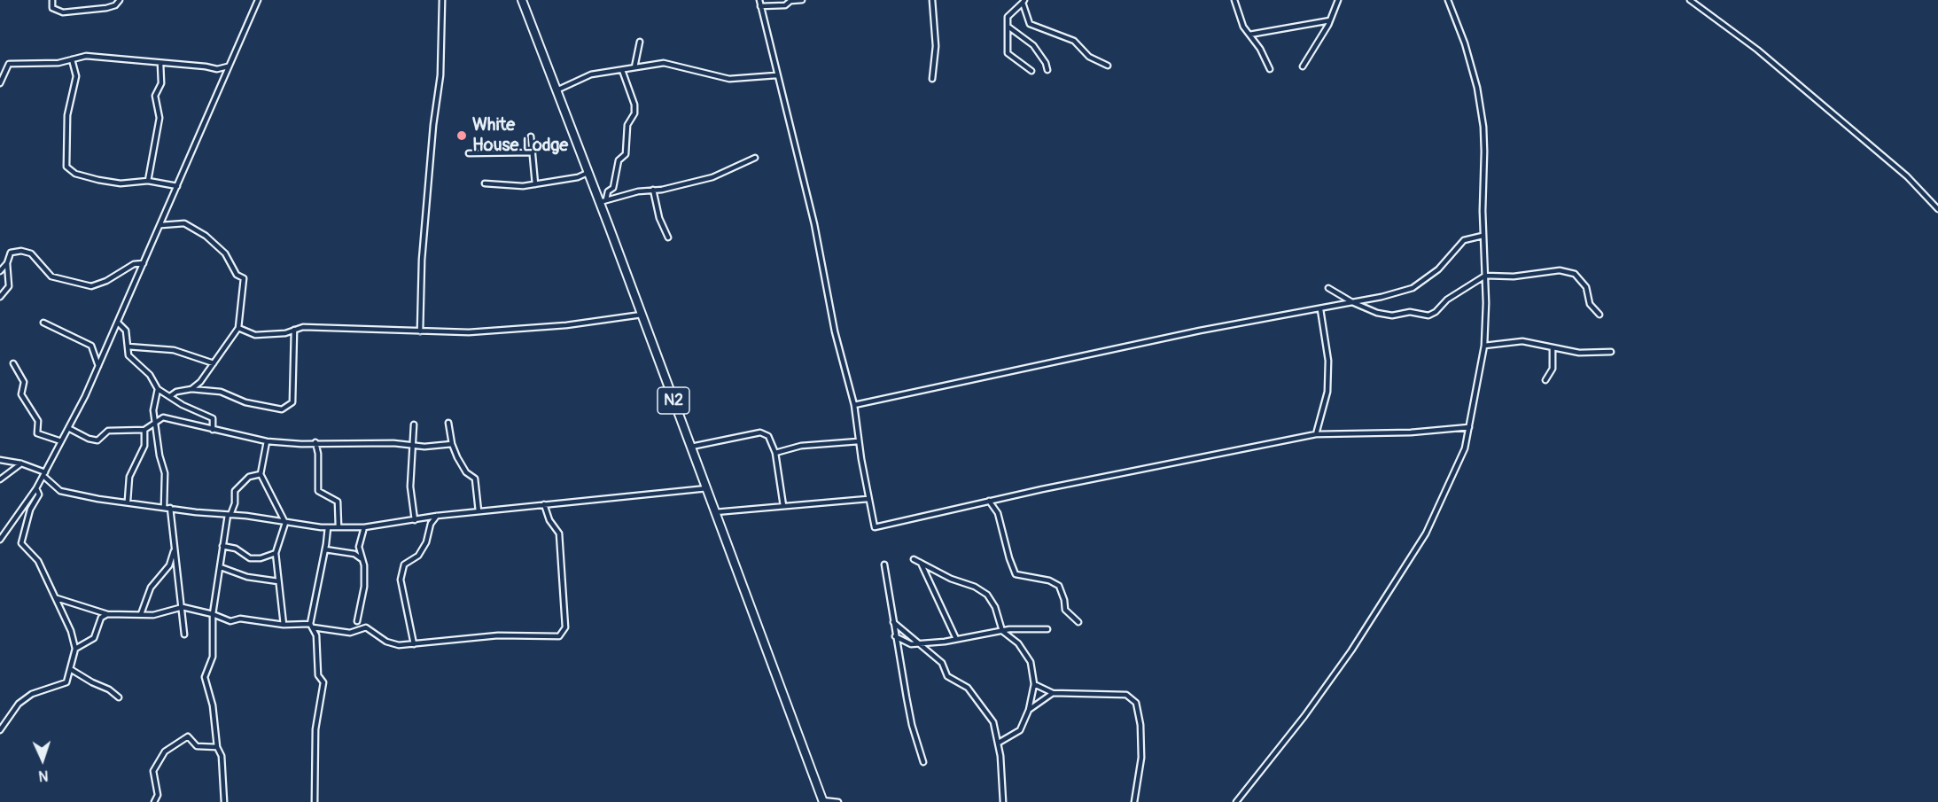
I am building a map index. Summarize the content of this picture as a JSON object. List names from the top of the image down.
{
  "streets": {
    "highway": ["N2"]
  },
  "places": ["White House Lodge"],
  "north": "bottom"
}
